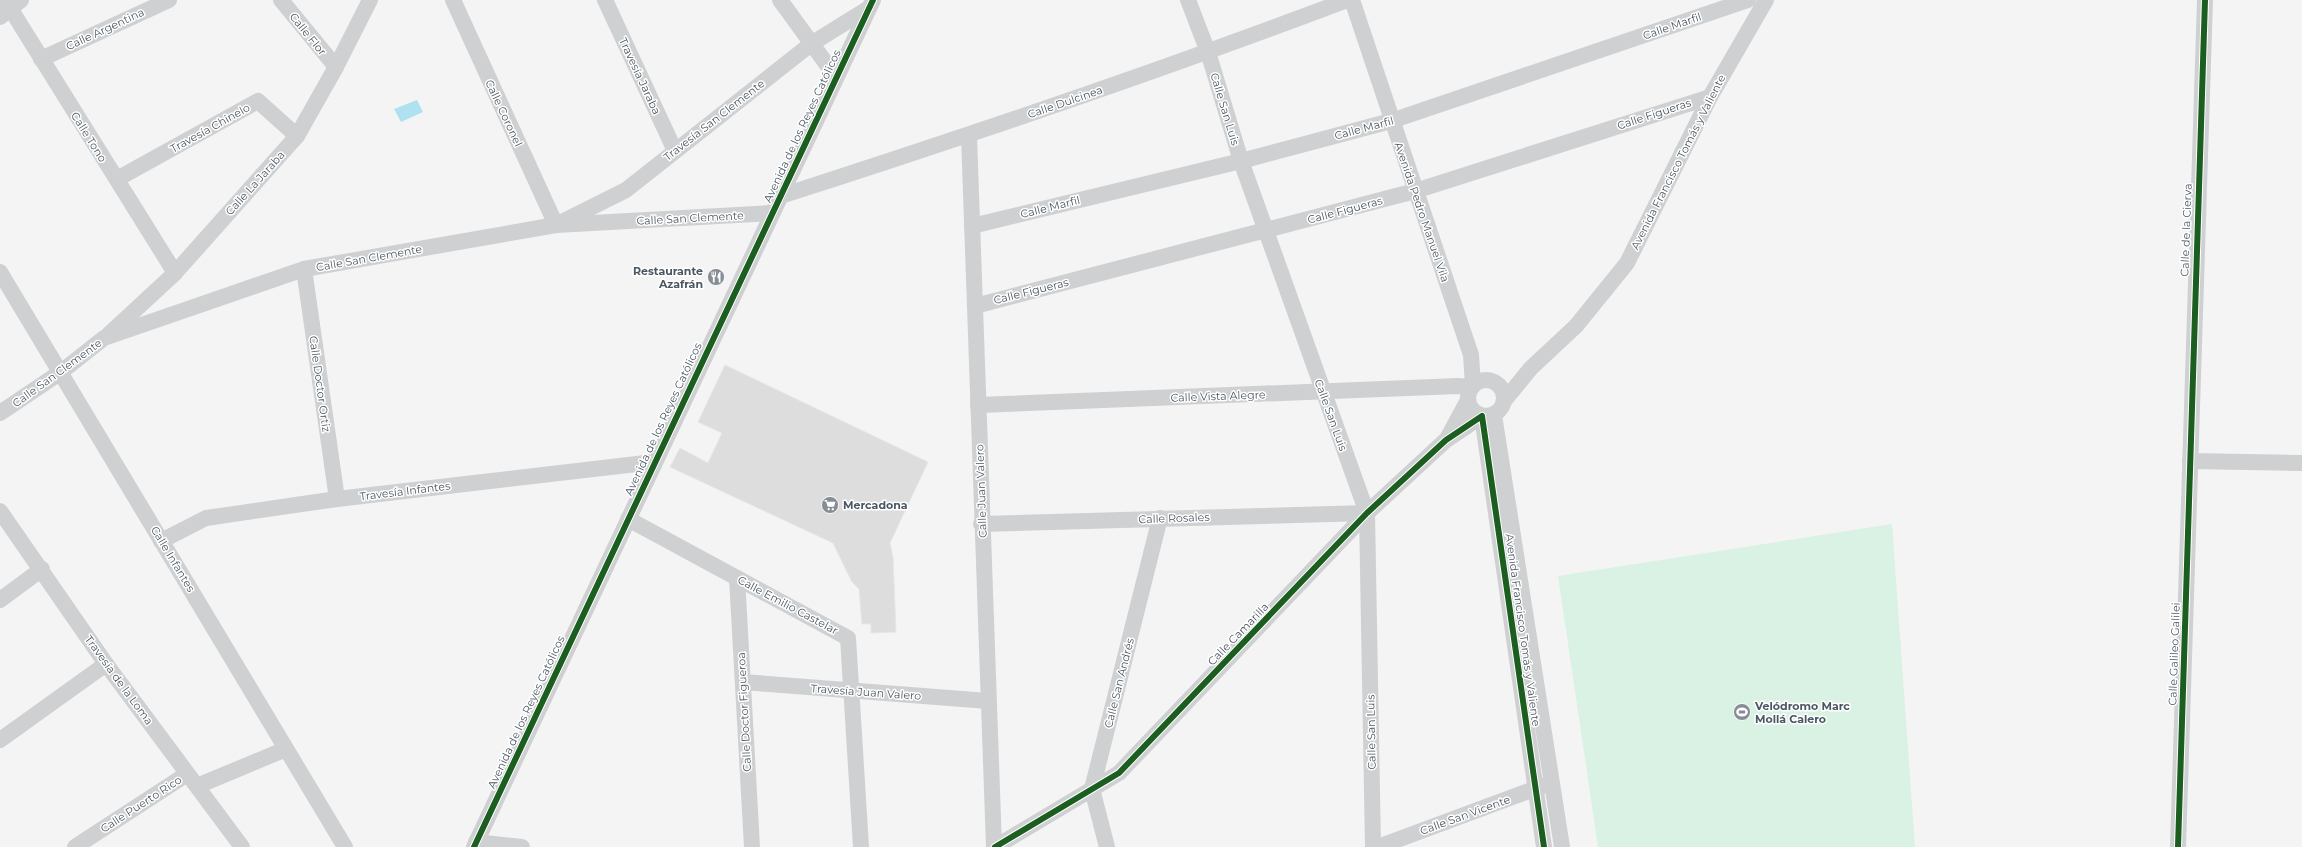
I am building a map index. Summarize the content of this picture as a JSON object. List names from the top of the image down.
{
  "streets": {
    "street": [
      "Calle Marfil",
      "Calle Argentina",
      "Calle Flor",
      "Travesía Jaraba",
      "Calle Dulcinea",
      "Calle San Luis",
      "Calle Coronel",
      "Calle Figueras",
      "Travesía San Clemente",
      "Avenida de los Reyes Católicos",
      "Travesía Chinelo",
      "Calle Tono",
      "Avenida Francisco Tomás y Valiente",
      "Calle La Jaraba",
      "Avenida Pedro Manuel Vila",
      "Calle San Clemente",
      "Calle de la Cierva",
      "Calle Doctor Ortiz",
      "Calle Vista Alegre",
      "Travesía Infantes",
      "Calle Juan Valero",
      "Calle Rosales",
      "Calle Infantes",
      "Calle Emilio Castelar",
      "Calle Camarilla",
      "Calle Galileo Galilei",
      "Travesía de la Loma",
      "Calle San Andrés",
      "Travesía Juan Valero",
      "Calle Doctor Figueroa",
      "Calle Puerto Rico",
      "Calle San Vicente"
    ]
  },
  "crossings": [
    ["Calle Marfil", "Calle San Luis"],
    ["Calle Marfil", "Avenida Pedro Manuel Vila"],
    ["Calle Marfil", "Calle Juan Valero"],
    ["Calle Argentina", "Calle Tono"],
    ["Calle Flor", "Calle La Jaraba"],
    ["Travesía Jaraba", "Travesía San Clemente"],
    ["Calle Dulcinea", "Calle San Luis"],
    ["Calle Dulcinea", "Avenida de los Reyes Católicos"],
    ["Calle Dulcinea", "Calle Juan Valero"],
    ["Calle San Luis", "Calle Figueras"],
    ["Calle San Luis", "Calle Vista Alegre"],
    ["Calle San Luis", "Calle Rosales"],
    ["Calle San Luis", "Calle Camarilla"],
    ["Calle Coronel", "Travesía San Clemente"],
    ["Calle Coronel", "Calle San Clemente"],
    ["Calle Figueras", "Avenida Francisco Tomás y Valiente"],
    ["Calle Figueras", "Avenida Pedro Manuel Vila"],
    ["Calle Figueras", "Calle Juan Valero"],
    ["Travesía San Clemente", "Avenida de los Reyes Católicos"],
    ["Travesía San Clemente", "Calle San Clemente"],
    ["Avenida de los Reyes Católicos", "Calle San Clemente"],
    ["Avenida de los Reyes Católicos", "Travesía Infantes"],
    ["Avenida de los Reyes Católicos", "Calle Emilio Castelar"],
    ["Travesía Chinelo", "Calle Tono"],
    ["Travesía Chinelo", "Calle La Jaraba"],
    ["Calle Tono", "Calle La Jaraba"],
    ["Avenida Francisco Tomás y Valiente", "Avenida Pedro Manuel Vila"],
    ["Avenida Francisco Tomás y Valiente", "Calle Vista Alegre"],
    ["Avenida Francisco Tomás y Valiente", "Calle Camarilla"],
    ["Avenida Francisco Tomás y Valiente", "Calle San Vicente"],
    ["Calle La Jaraba", "Calle San Clemente"],
    ["Avenida Pedro Manuel Vila", "Calle Vista Alegre"],
    ["Avenida Pedro Manuel Vila", "Calle Camarilla"],
    ["Calle San Clemente", "Calle Doctor Ortiz"],
    ["Calle San Clemente", "Calle Infantes"],
    ["Calle de la Cierva", "Calle Galileo Galilei"],
    ["Calle Doctor Ortiz", "Travesía Infantes"],
    ["Calle Vista Alegre", "Calle Juan Valero"],
    ["Calle Vista Alegre", "Calle Camarilla"],
    ["Travesía Infantes", "Calle Infantes"],
    ["Calle Juan Valero", "Calle Rosales"],
    ["Calle Juan Valero", "Calle Camarilla"],
    ["Calle Juan Valero", "Travesía Juan Valero"],
    ["Calle Rosales", "Calle Camarilla"],
    ["Calle Rosales", "Calle San Andrés"],
    ["Calle Infantes", "Calle Puerto Rico"],
    ["Calle Emilio Castelar", "Travesía Juan Valero"],
    ["Calle Emilio Castelar", "Calle Doctor Figueroa"],
    ["Calle Camarilla", "Calle San Andrés"],
    ["Travesía de la Loma", "Calle Puerto Rico"],
    ["Travesía Juan Valero", "Calle Doctor Figueroa"]
  ],
  "places": {
    "restaurant": ["Restaurante Azafrán"],
    "supermarket": ["Mercadona"],
    "sports": ["Velódromo Marc Mollá Calero"]
  }
}
